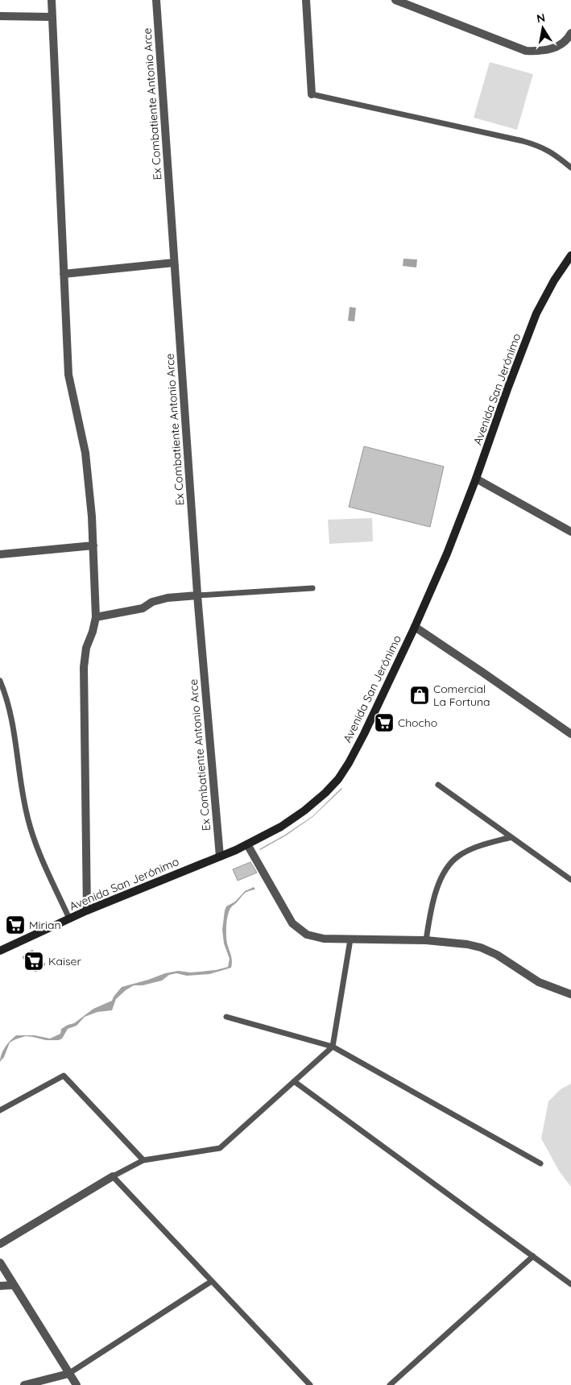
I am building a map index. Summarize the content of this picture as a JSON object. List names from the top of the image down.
{
  "streets": {
    "street": ["Ex Combatiente Antonio Arce", "Avenida San Jerónimo"]
  },
  "crossings": [
    ["Ex Combatiente Antonio Arce", "Avenida San Jerónimo"]
  ],
  "places": {
    "shop": ["Comercial La Fortuna"],
    "supermarket": ["Chocho", "Mirian", "Kaiser"]
  },
  "north": "top"
}
